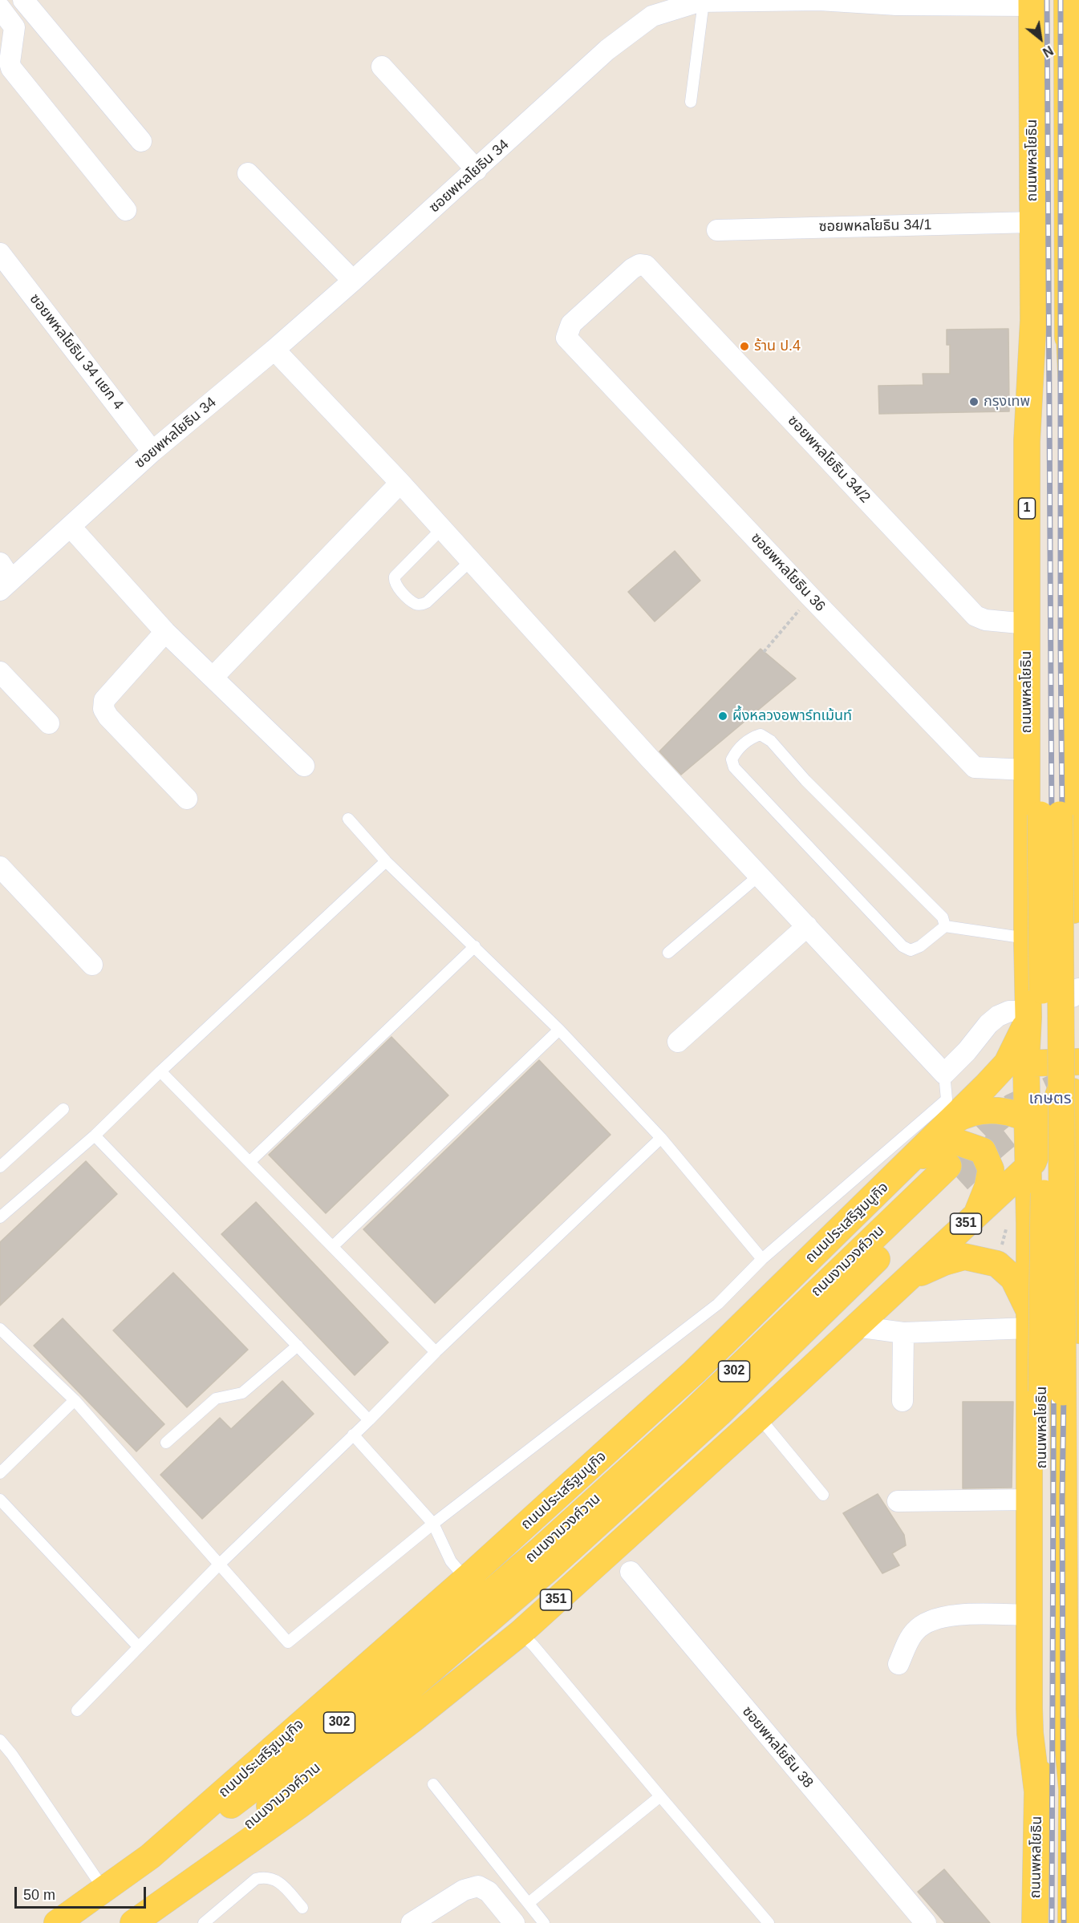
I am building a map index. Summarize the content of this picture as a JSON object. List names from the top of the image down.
{
  "streets": {
    "main road": [
      "ถนนพหลโยธิน",
      "1",
      "ถนนประเสริฐมนูกิจ",
      "351",
      "ถนนงามวงศ์วาน",
      "302"
    ],
    "street": [
      "ซอยพหลโยธิน 34",
      "ซอยพหลโยธิน 34/1",
      "ซอยพหลโยธิน 34 แยก 4",
      "ซอยพหลโยธิน 34/2",
      "ซอยพหลโยธิน 36",
      "ซอยพหลโยธิน 38"
    ]
  },
  "crossings": [
    ["ถนนพหลโยธิน", "ซอยพหลโยธิน 34"],
    ["ถนนพหลโยธิน", "ซอยพหลโยธิน 34/1"],
    ["ถนนพหลโยธิน", "ซอยพหลโยธิน 34/2"],
    ["ถนนพหลโยธิน", "ซอยพหลโยธิน 36"],
    ["ถนนพหลโยธิน", "ถนนประเสริฐมนูกิจ"],
    ["ถนนพหลโยธิน", "351"],
    ["ซอยพหลโยธิน 34", "ซอยพหลโยธิน 34 แยก 4"],
    ["ซอยพหลโยธิน 34/2", "ซอยพหลโยธิน 36"],
    ["ถนนประเสริฐมนูกิจ", "ถนนงามวงศ์วาน"],
    ["351", "ถนนงามวงศ์วาน"]
  ],
  "districts": ["เกษตร"],
  "places": ["ร้าน ป.4", "กรุงเทพ", "ผึ้งหลวงอพาร์ทเม้นท์"],
  "scale_bar": "50 m",
  "north": "bottom right"
}
